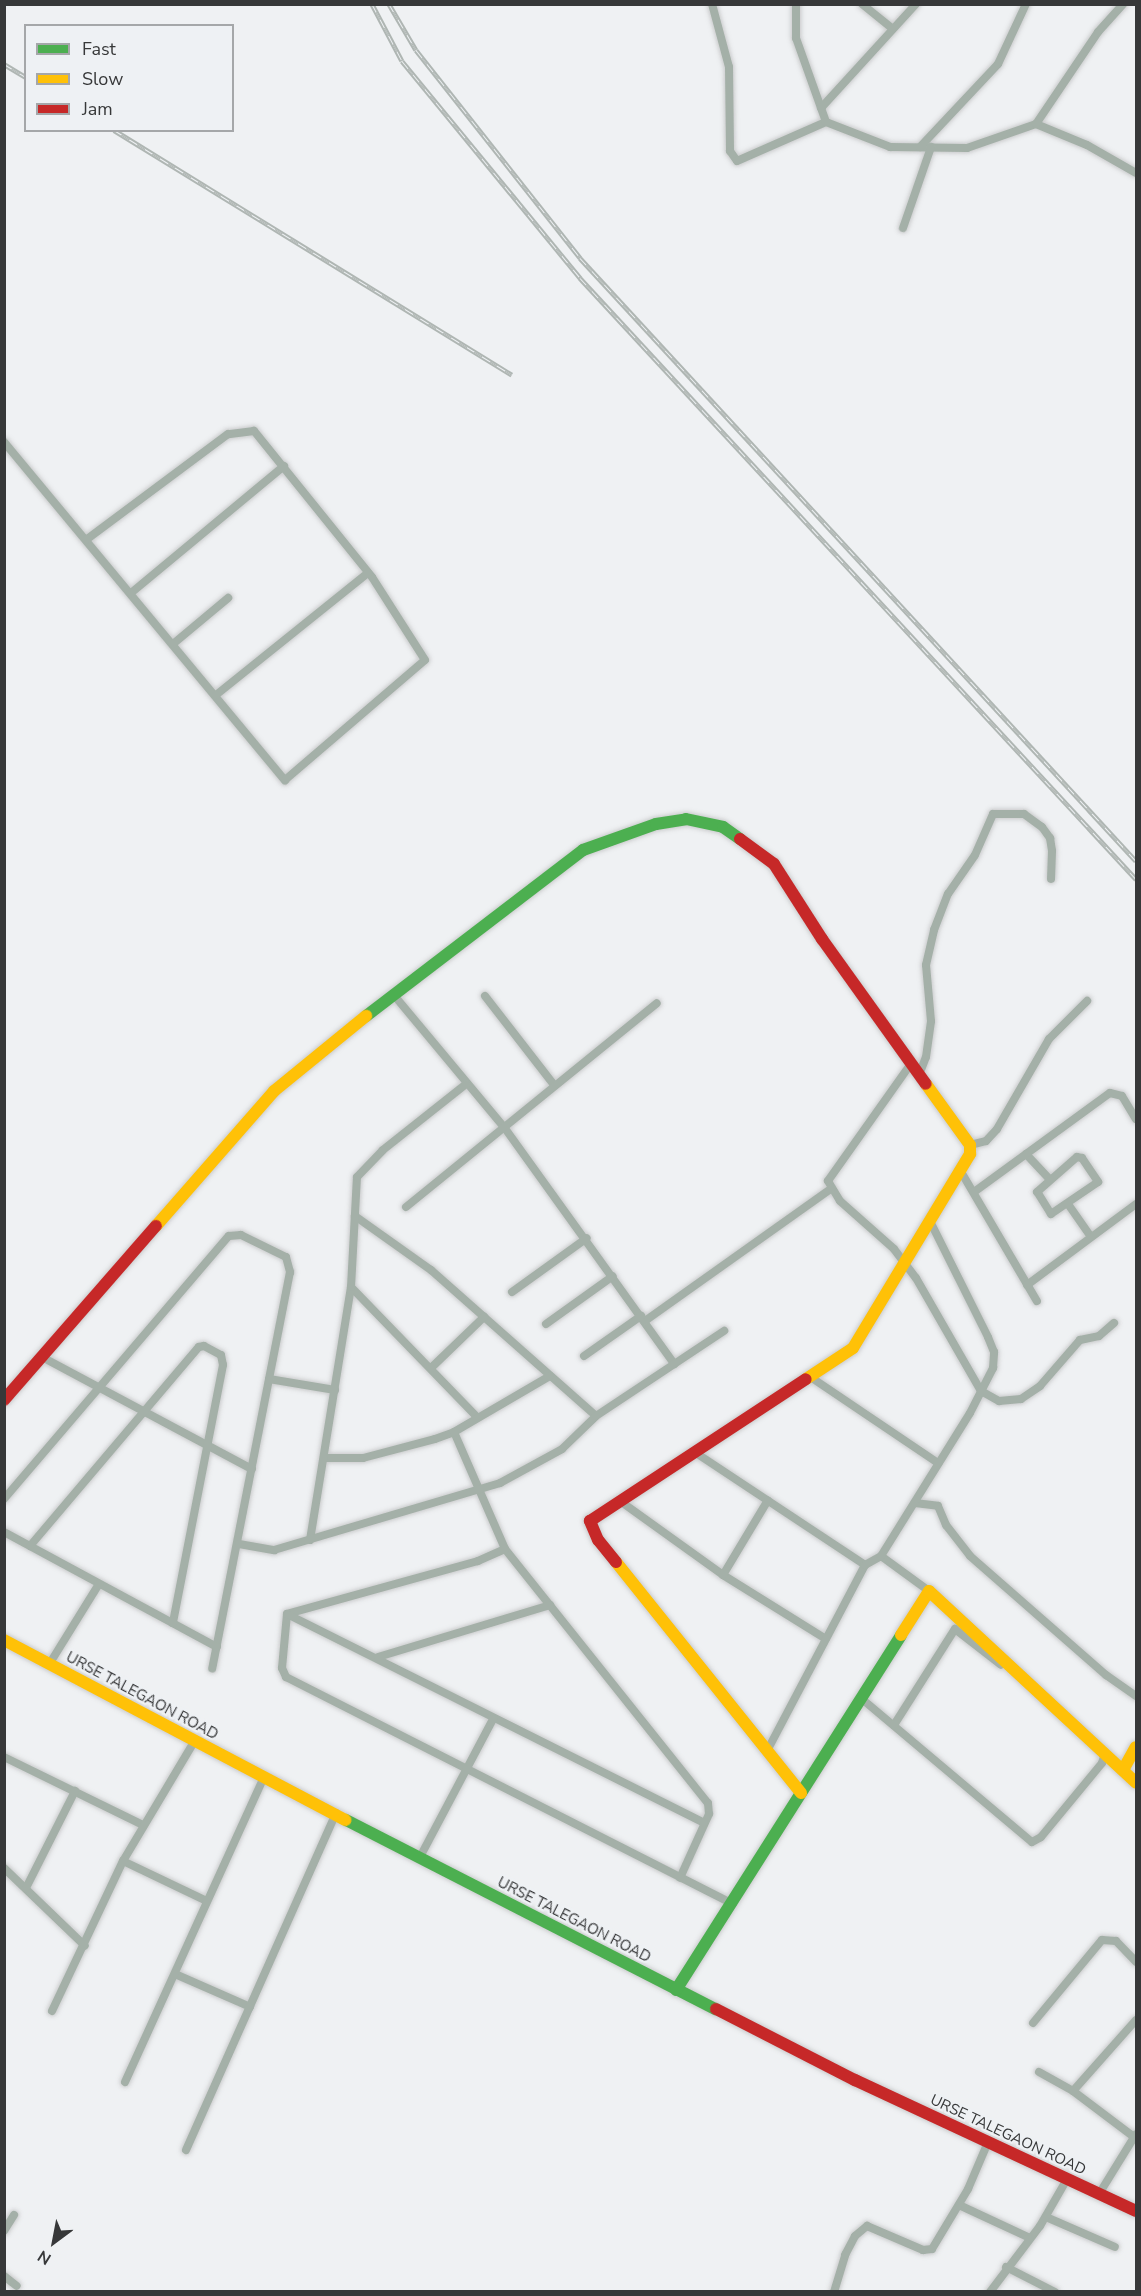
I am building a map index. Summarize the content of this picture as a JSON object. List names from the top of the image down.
{
  "streets": {
    "main road": ["URSE TALEGAON ROAD"]
  },
  "legend": ["Fast", "Slow", "Jam"],
  "north": "bottom left"
}
